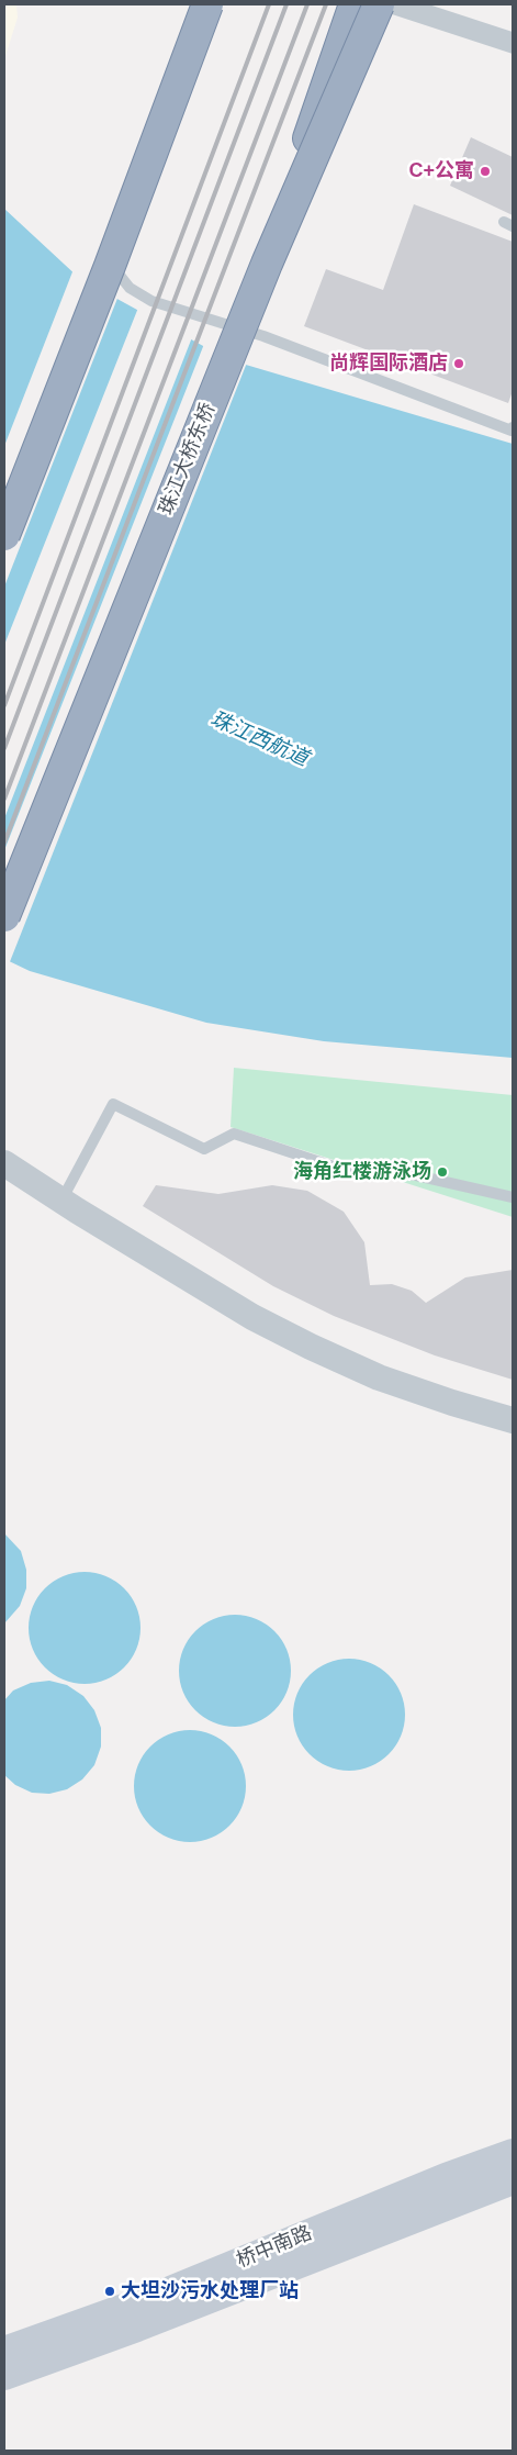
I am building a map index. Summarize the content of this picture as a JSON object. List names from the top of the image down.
{
  "streets": {
    "highway": ["珠江大桥东桥"],
    "main road": ["桥中南路"]
  },
  "water": ["珠江西航道"],
  "places": [
    "C+公寓",
    "尚辉国际酒店",
    "海角红楼游泳场",
    "大坦沙污水处理厂站"
  ]
}
